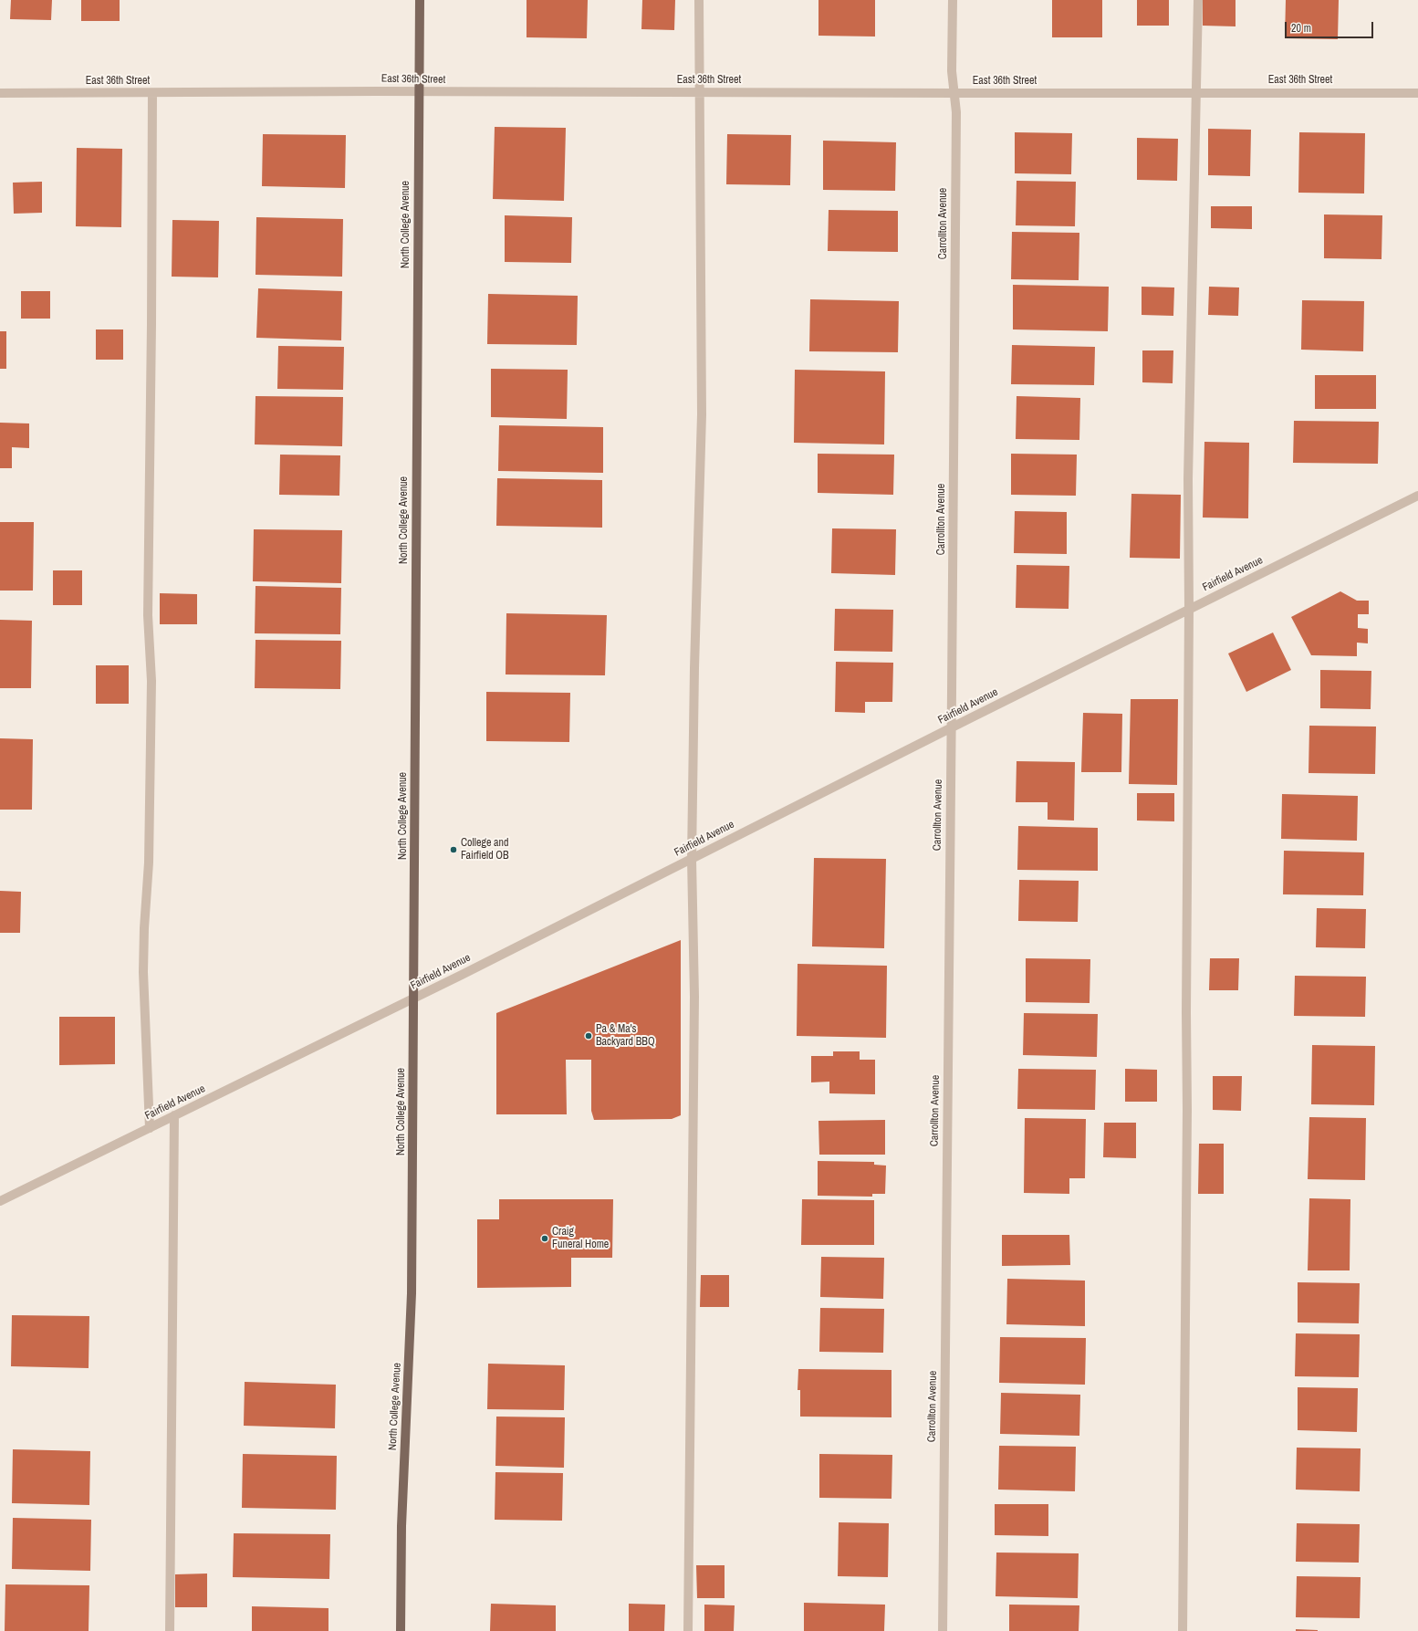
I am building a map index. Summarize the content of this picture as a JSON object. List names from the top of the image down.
{
  "streets": {
    "main road": ["North College Avenue"],
    "street": ["East 36th Street", "Carrollton Avenue", "Fairfield Avenue"]
  },
  "crossings": [
    ["East 36th Street", "Carrollton Avenue"],
    ["East 36th Street", "North College Avenue"],
    ["Carrollton Avenue", "Fairfield Avenue"],
    ["North College Avenue", "Fairfield Avenue"]
  ],
  "places": ["College and Fairfield OB", "Pa & Ma's Backyard BBQ", "Craig Funeral Home"],
  "scale_bar": "20 m"
}
